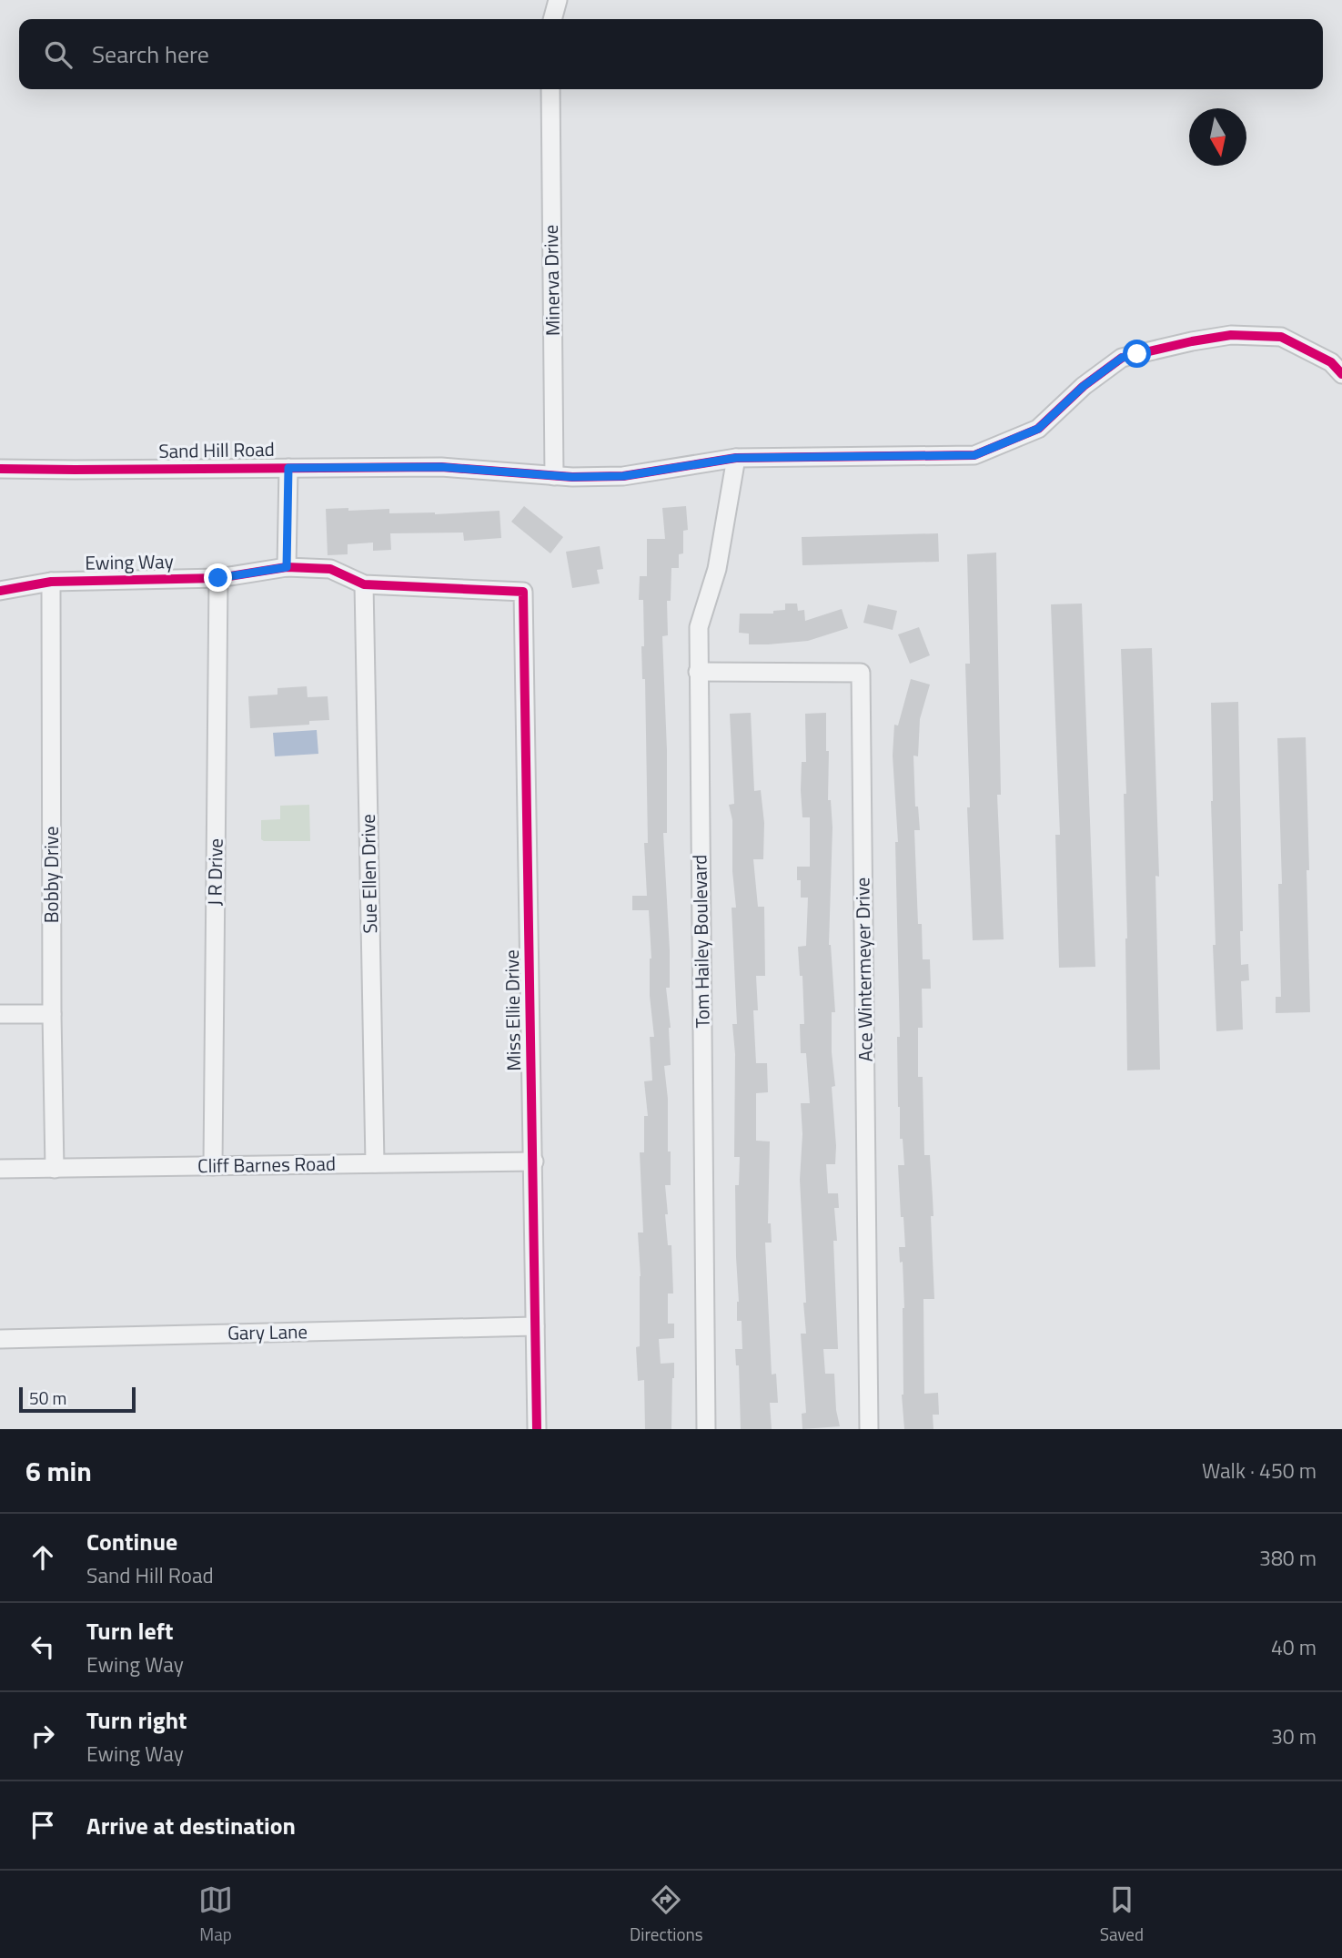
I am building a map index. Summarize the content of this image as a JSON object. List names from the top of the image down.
{
  "streets": {
    "street": [
      "Minerva Drive",
      "Sand Hill Road",
      "Ewing Way",
      "J R Drive",
      "Sue Ellen Drive",
      "Bobby Drive",
      "Tom Hailey Boulevard",
      "Ace Wintermeyer Drive",
      "Miss Ellie Drive",
      "Cliff Barnes Road",
      "Gary Lane"
    ]
  },
  "crossings": [
    ["Minerva Drive", "Sand Hill Road"],
    ["Sand Hill Road", "Tom Hailey Boulevard"],
    ["Ewing Way", "J R Drive"],
    ["Ewing Way", "Sue Ellen Drive"],
    ["Ewing Way", "Bobby Drive"],
    ["Ewing Way", "Miss Ellie Drive"],
    ["J R Drive", "Cliff Barnes Road"],
    ["Sue Ellen Drive", "Cliff Barnes Road"],
    ["Bobby Drive", "Cliff Barnes Road"],
    ["Tom Hailey Boulevard", "Ace Wintermeyer Drive"],
    ["Miss Ellie Drive", "Cliff Barnes Road"],
    ["Miss Ellie Drive", "Gary Lane"]
  ],
  "scale_bar": "50 m",
  "north": "bottom",
  "page": {
    "search": "Search here",
    "scale": "50 m",
    "heading": ["6 min", "Walk · 450 m"],
    "list": [
      ["Continue", "Sand Hill Road", "380 m"],
      ["Turn left", "Ewing Way", "40 m"],
      ["Turn right", "Ewing Way", "30 m"],
      "Arrive at destination"
    ],
    "nav": ["Map", "Directions", "Saved"]
  }
}
